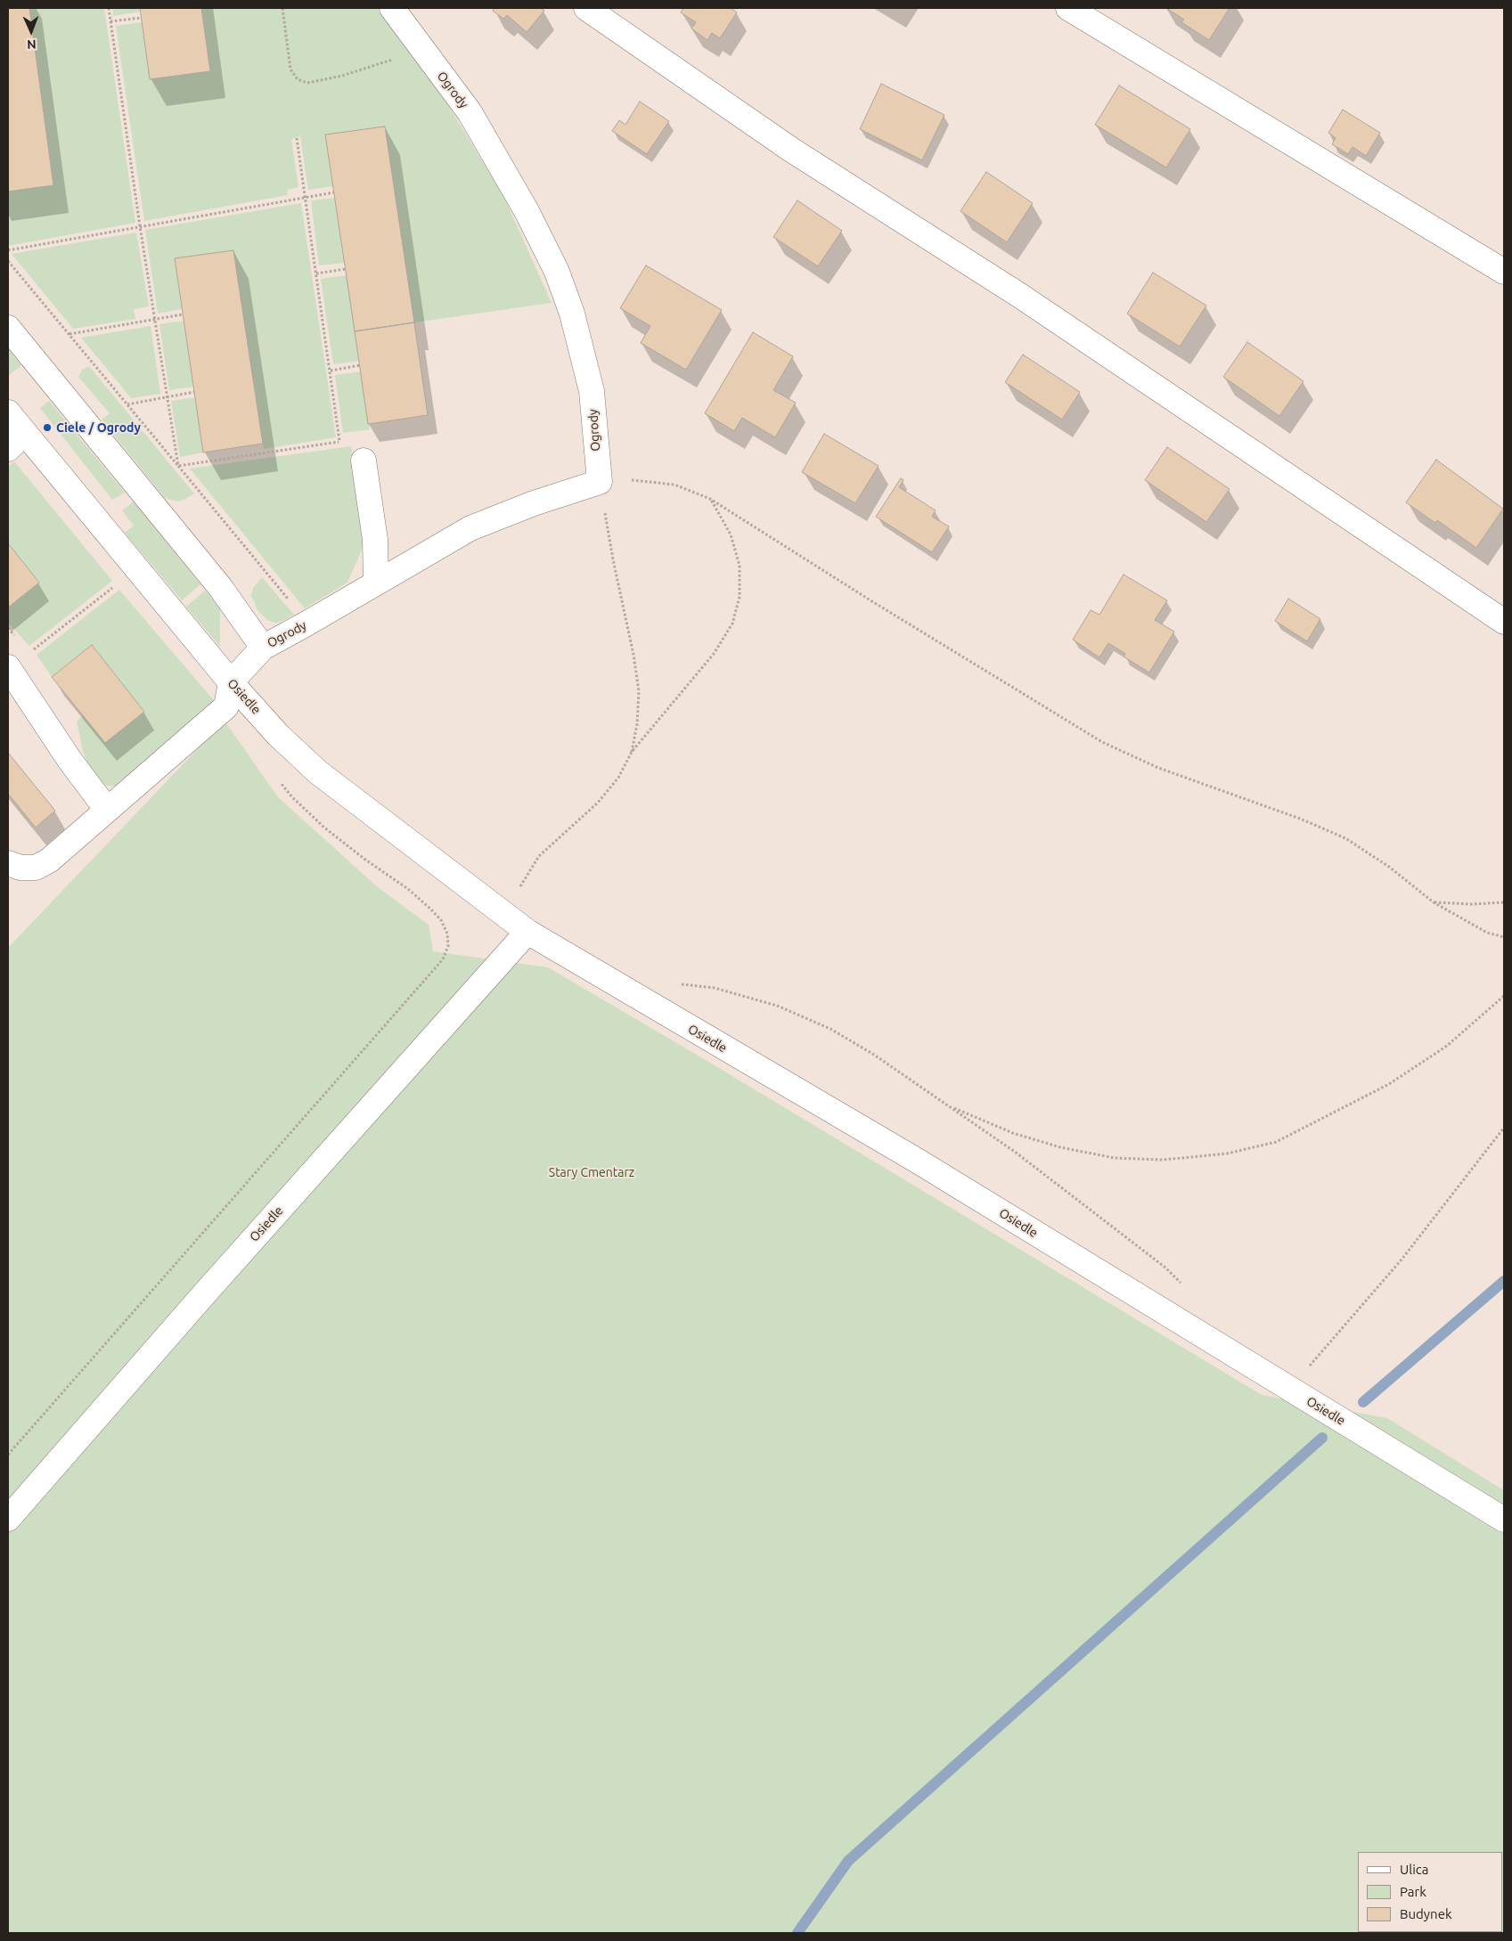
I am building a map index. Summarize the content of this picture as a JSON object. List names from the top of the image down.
{
  "streets": {
    "street": ["Ogrody", "Osiedle"]
  },
  "crossings": [
    ["Ogrody", "Osiedle"]
  ],
  "parks": ["Stary Cmentarz"],
  "places": ["Ciele / Ogrody"],
  "legend": ["Ulica", "Park", "Budynek"],
  "north": "bottom"
}
